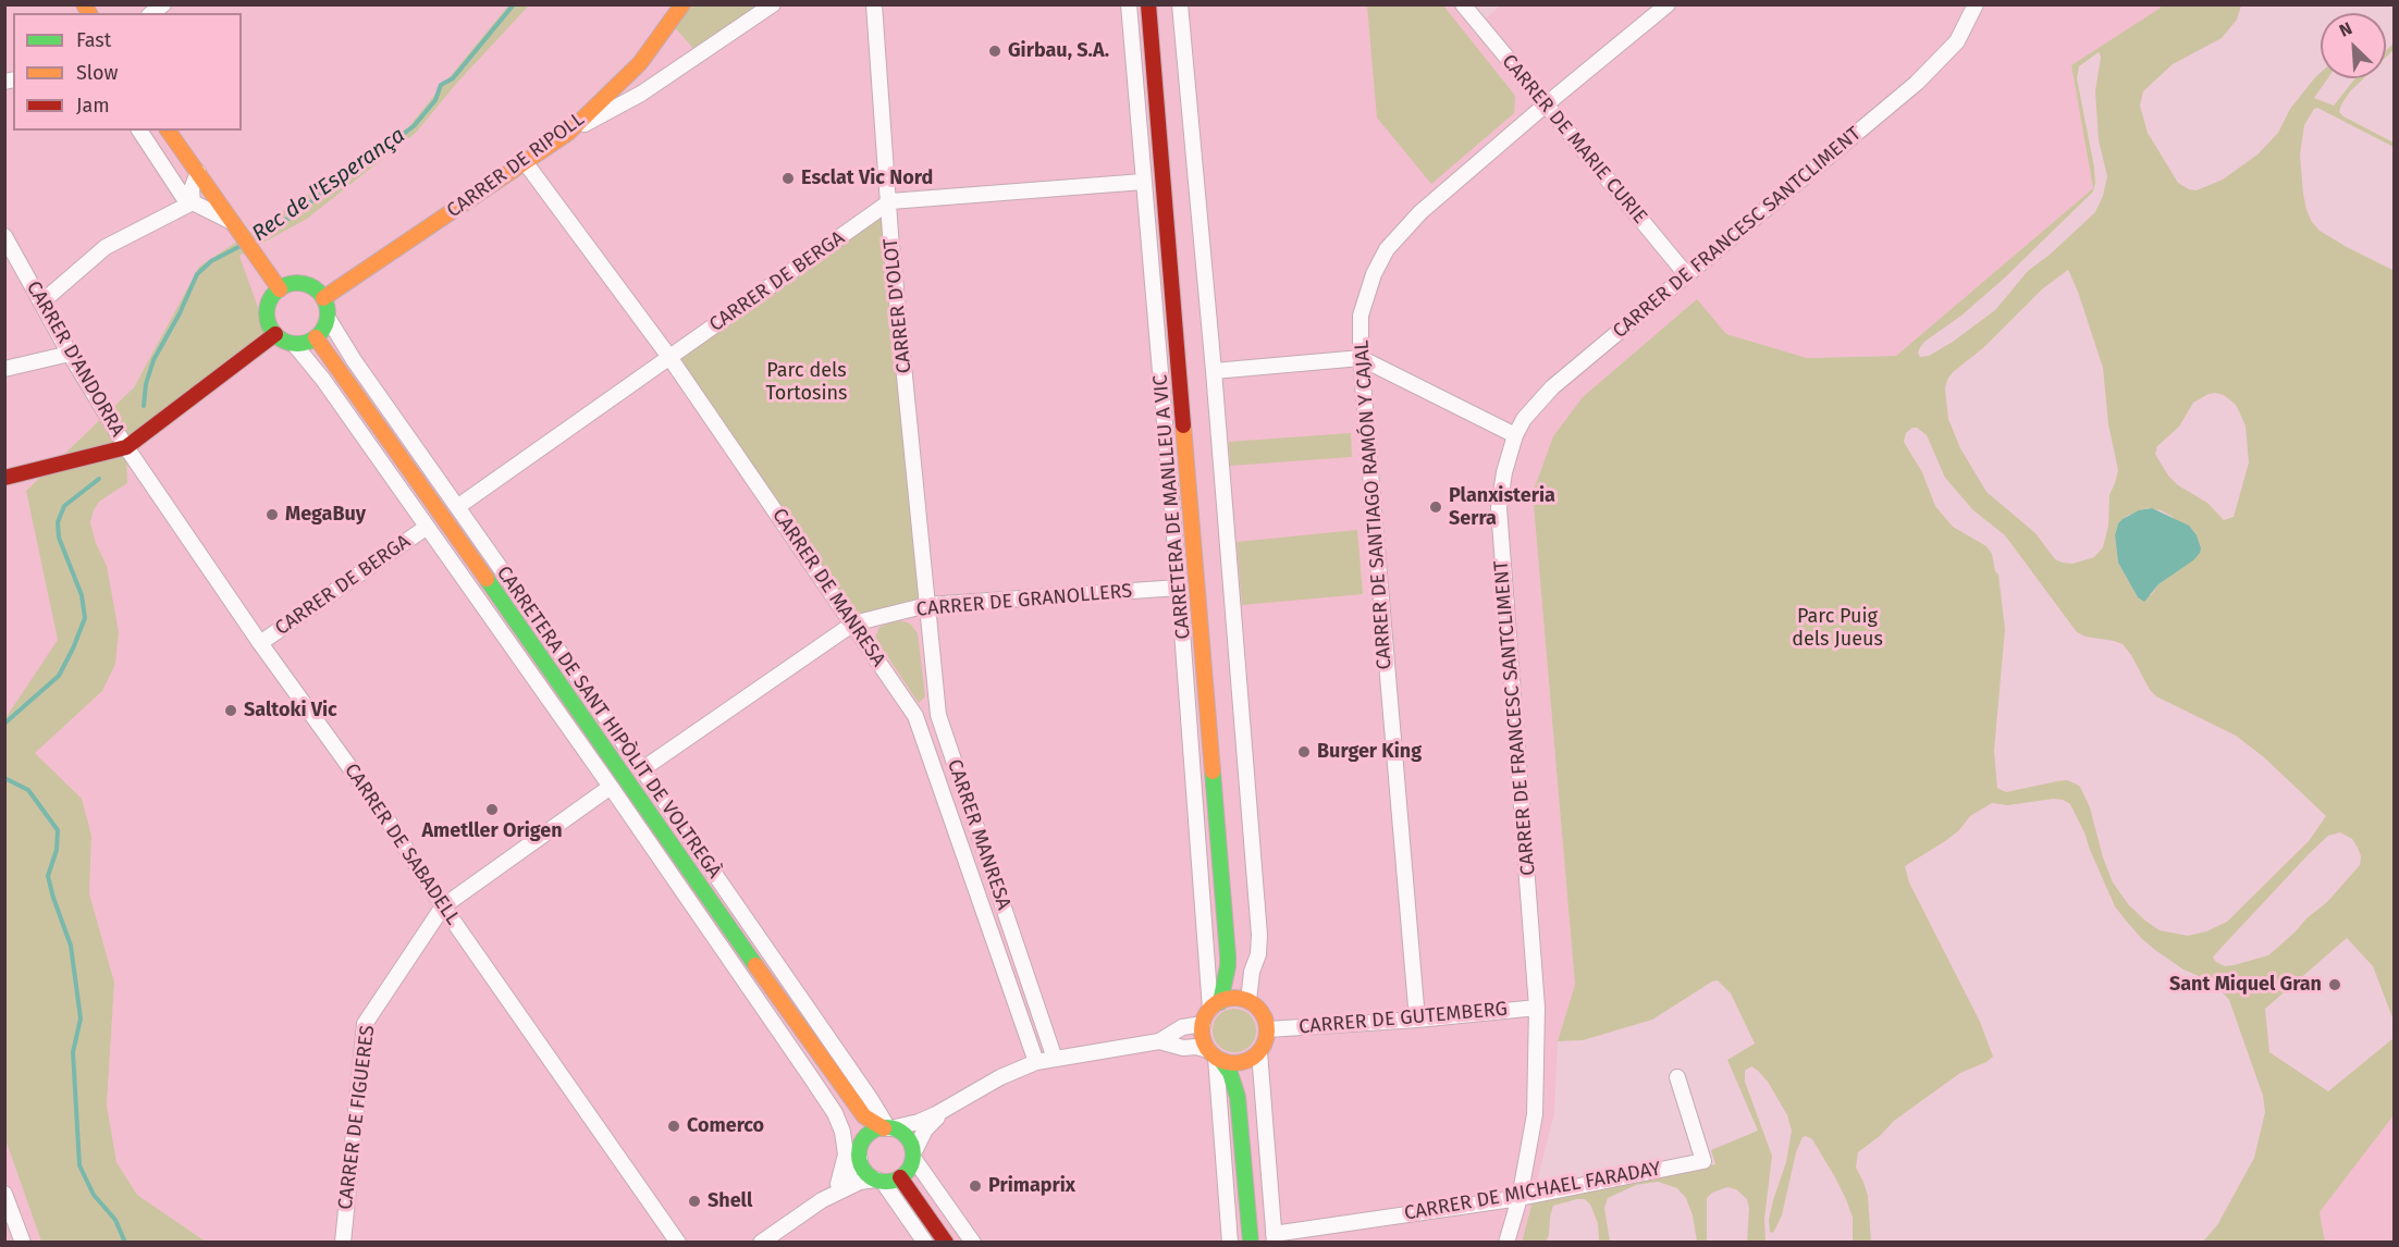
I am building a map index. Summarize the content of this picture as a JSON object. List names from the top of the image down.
{
  "streets": {
    "street": [
      "CARRER DE MARIE CURIE",
      "CARRER DE RIPOLL",
      "CARRER DE FRANCESC SANTCLIMENT",
      "CARRER DE BERGA",
      "CARRER D'OLOT",
      "CARRER D'ANDORRA",
      "CARRER DE SANTIAGO RAMÓN Y CAJAL",
      "CARRETERA DE MANLLEU A VIC",
      "CARRER DE MANRESA",
      "CARRER DE GRANOLLERS",
      "CARRETERA DE SANT HIPÒLIT DE VOLTREGÀ",
      "CARRER MANRESA",
      "CARRER DE SABADELL",
      "CARRER DE GUTEMBERG",
      "CARRER DE FIGUERES",
      "CARRER DE MICHAEL FARADAY"
    ]
  },
  "crossings": [
    ["CARRER DE MARIE CURIE", "CARRER DE FRANCESC SANTCLIMENT"],
    ["CARRER DE MARIE CURIE", "CARRER DE SANTIAGO RAMÓN Y CAJAL"],
    ["CARRER DE RIPOLL", "CARRER DE MANRESA"],
    ["CARRER DE RIPOLL", "CARRETERA DE SANT HIPÒLIT DE VOLTREGÀ"],
    ["CARRER DE FRANCESC SANTCLIMENT", "CARRER DE GUTEMBERG"],
    ["CARRER DE FRANCESC SANTCLIMENT", "CARRER DE MICHAEL FARADAY"],
    ["CARRER DE BERGA", "CARRER D'OLOT"],
    ["CARRER DE BERGA", "CARRER DE MANRESA"],
    ["CARRER DE BERGA", "CARRETERA DE SANT HIPÒLIT DE VOLTREGÀ"],
    ["CARRER DE BERGA", "CARRER DE SABADELL"],
    ["CARRER D'OLOT", "CARRER DE GRANOLLERS"],
    ["CARRER D'OLOT", "CARRER MANRESA"],
    ["CARRER D'ANDORRA", "CARRER DE SABADELL"],
    ["CARRER DE SANTIAGO RAMÓN Y CAJAL", "CARRER DE GUTEMBERG"],
    ["CARRETERA DE MANLLEU A VIC", "CARRER DE GRANOLLERS"],
    ["CARRETERA DE MANLLEU A VIC", "CARRER DE GUTEMBERG"],
    ["CARRER DE MANRESA", "CARRER DE GRANOLLERS"],
    ["CARRER DE GRANOLLERS", "CARRETERA DE SANT HIPÒLIT DE VOLTREGÀ"],
    ["CARRER DE GRANOLLERS", "CARRER MANRESA"],
    ["CARRETERA DE SANT HIPÒLIT DE VOLTREGÀ", "CARRER DE FIGUERES"],
    ["CARRER DE SABADELL", "CARRER DE FIGUERES"]
  ],
  "water": ["Rec de l'Esperança"],
  "parks": ["Parc dels Tortosins", "Parc Puig dels Jueus"],
  "places": [
    "Girbau, S.A.",
    "Esclat Vic Nord",
    "Planxisteria Serra",
    "MegaBuy",
    "Saltoki Vic",
    "Burger King",
    "Ametller Origen",
    "Sant Miquel Gran",
    "Comerco",
    "Primaprix",
    "Shell"
  ],
  "legend": ["Fast", "Slow", "Jam"],
  "north": "top left"
}
